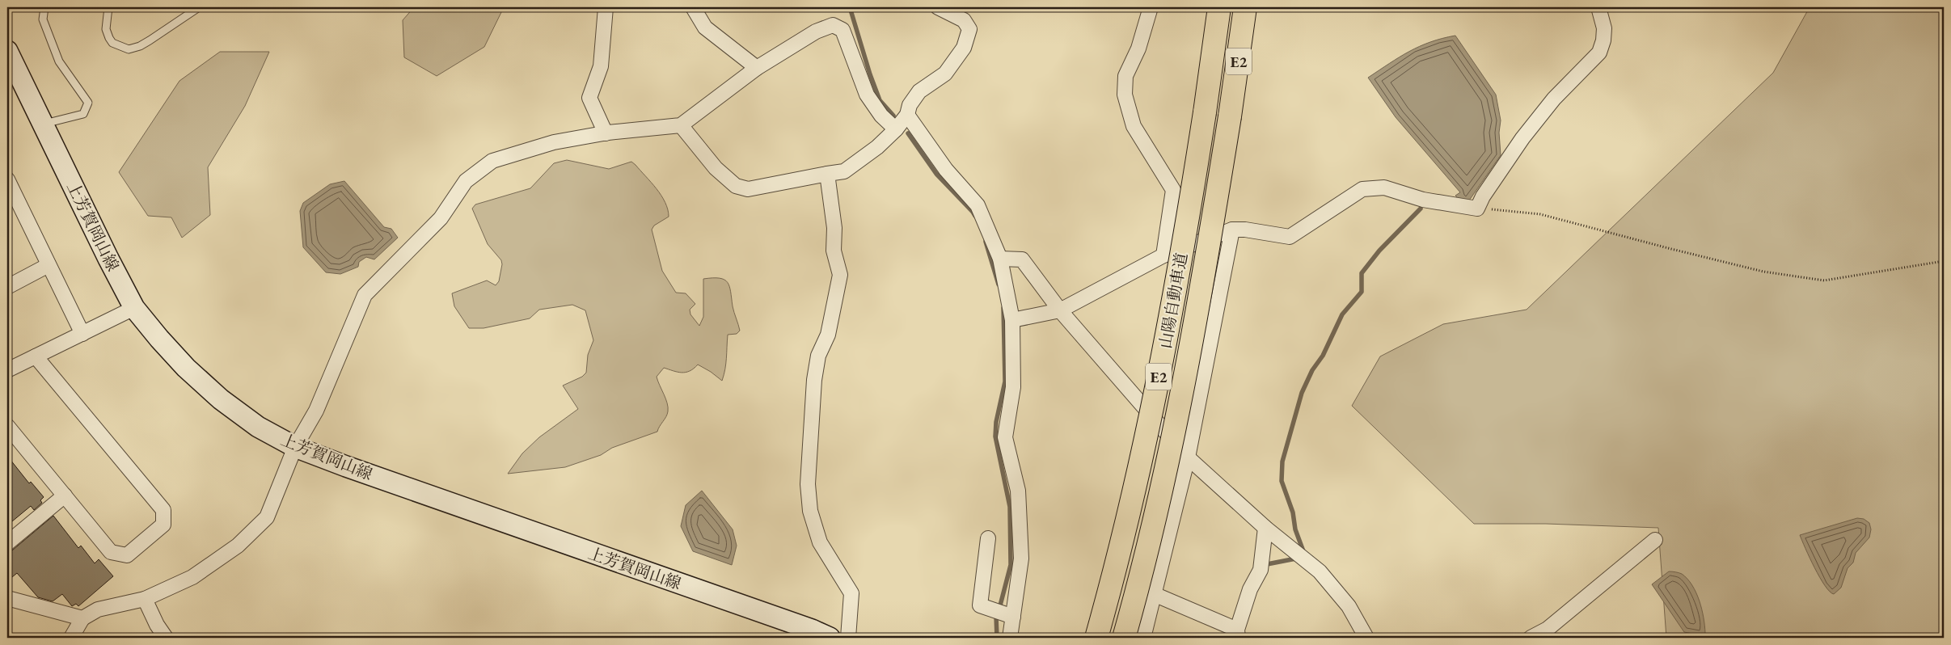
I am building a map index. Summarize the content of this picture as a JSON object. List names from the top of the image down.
{
  "streets": {
    "highway": ["E2", "山陽自動車道"],
    "main road": ["上芳賀岡山線"]
  }
}
